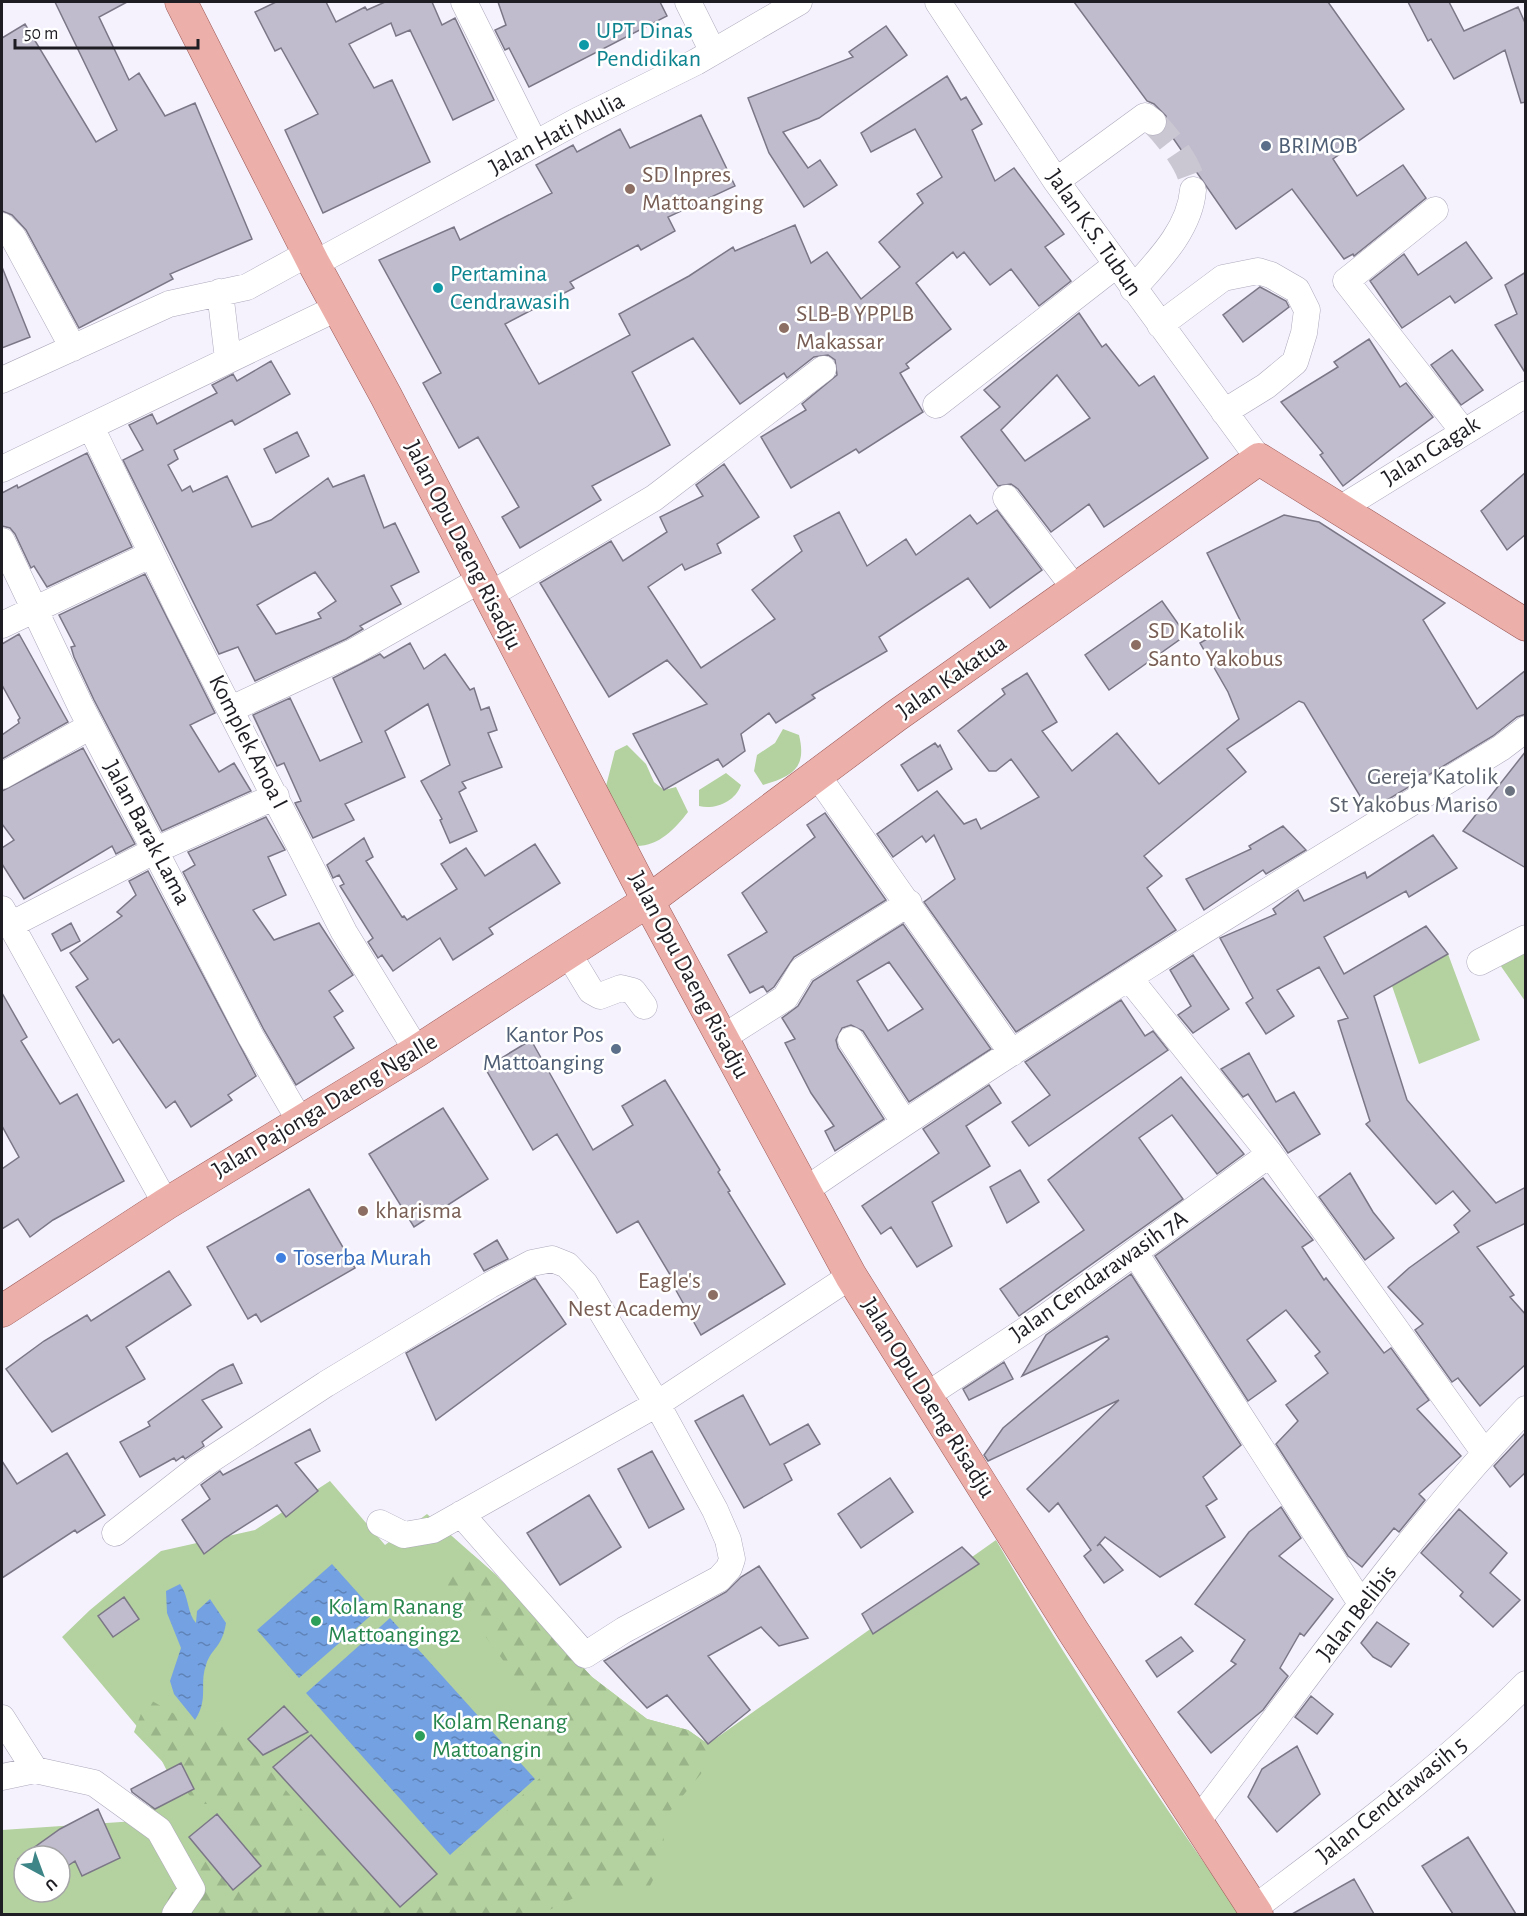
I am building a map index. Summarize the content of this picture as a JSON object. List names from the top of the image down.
{
  "streets": {
    "main road": ["Jalan Opu Daeng Risadju", "Jalan Kakatua", "Jalan Pajonga Daeng Ngalle"],
    "street": [
      "Jalan Hati Mulia",
      "Jalan K.S. Tubun",
      "Jalan Gagak",
      "Komplek Anoa I",
      "Jalan Barak Lama",
      "Jalan Cendarawasih 7A",
      "Jalan Belibis",
      "Jalan Cendrawasih 5"
    ]
  },
  "crossings": [
    ["Jalan Hati Mulia", "Jalan Opu Daeng Risadju"],
    ["Jalan K.S. Tubun", "Jalan Kakatua"],
    ["Jalan Opu Daeng Risadju", "Jalan Kakatua"],
    ["Jalan Opu Daeng Risadju", "Jalan Pajonga Daeng Ngalle"],
    ["Jalan Opu Daeng Risadju", "Jalan Cendarawasih 7A"],
    ["Jalan Opu Daeng Risadju", "Jalan Belibis"],
    ["Jalan Opu Daeng Risadju", "Jalan Cendrawasih 5"],
    ["Jalan Kakatua", "Jalan Pajonga Daeng Ngalle"],
    ["Komplek Anoa I", "Jalan Pajonga Daeng Ngalle"],
    ["Jalan Barak Lama", "Jalan Pajonga Daeng Ngalle"]
  ],
  "places": [
    "UPT Dinas Pendidikan",
    "BRIMOB",
    "SD Inpres Mattoanging",
    "Pertamina Cendrawasih",
    "SLB-B YPPLB Makassar",
    "SD Katolik Santo Yakobus",
    "Gereja Katolik St Yakobus Mariso",
    "Kantor Pos Mattoanging",
    "kharisma",
    "Toserba Murah",
    "Eagle's Nest Academy",
    "Kolam Ranang Mattoanging2",
    "Kolam Renang Mattoangin"
  ],
  "scale_bar": "50 m",
  "north": "bottom right"
}
